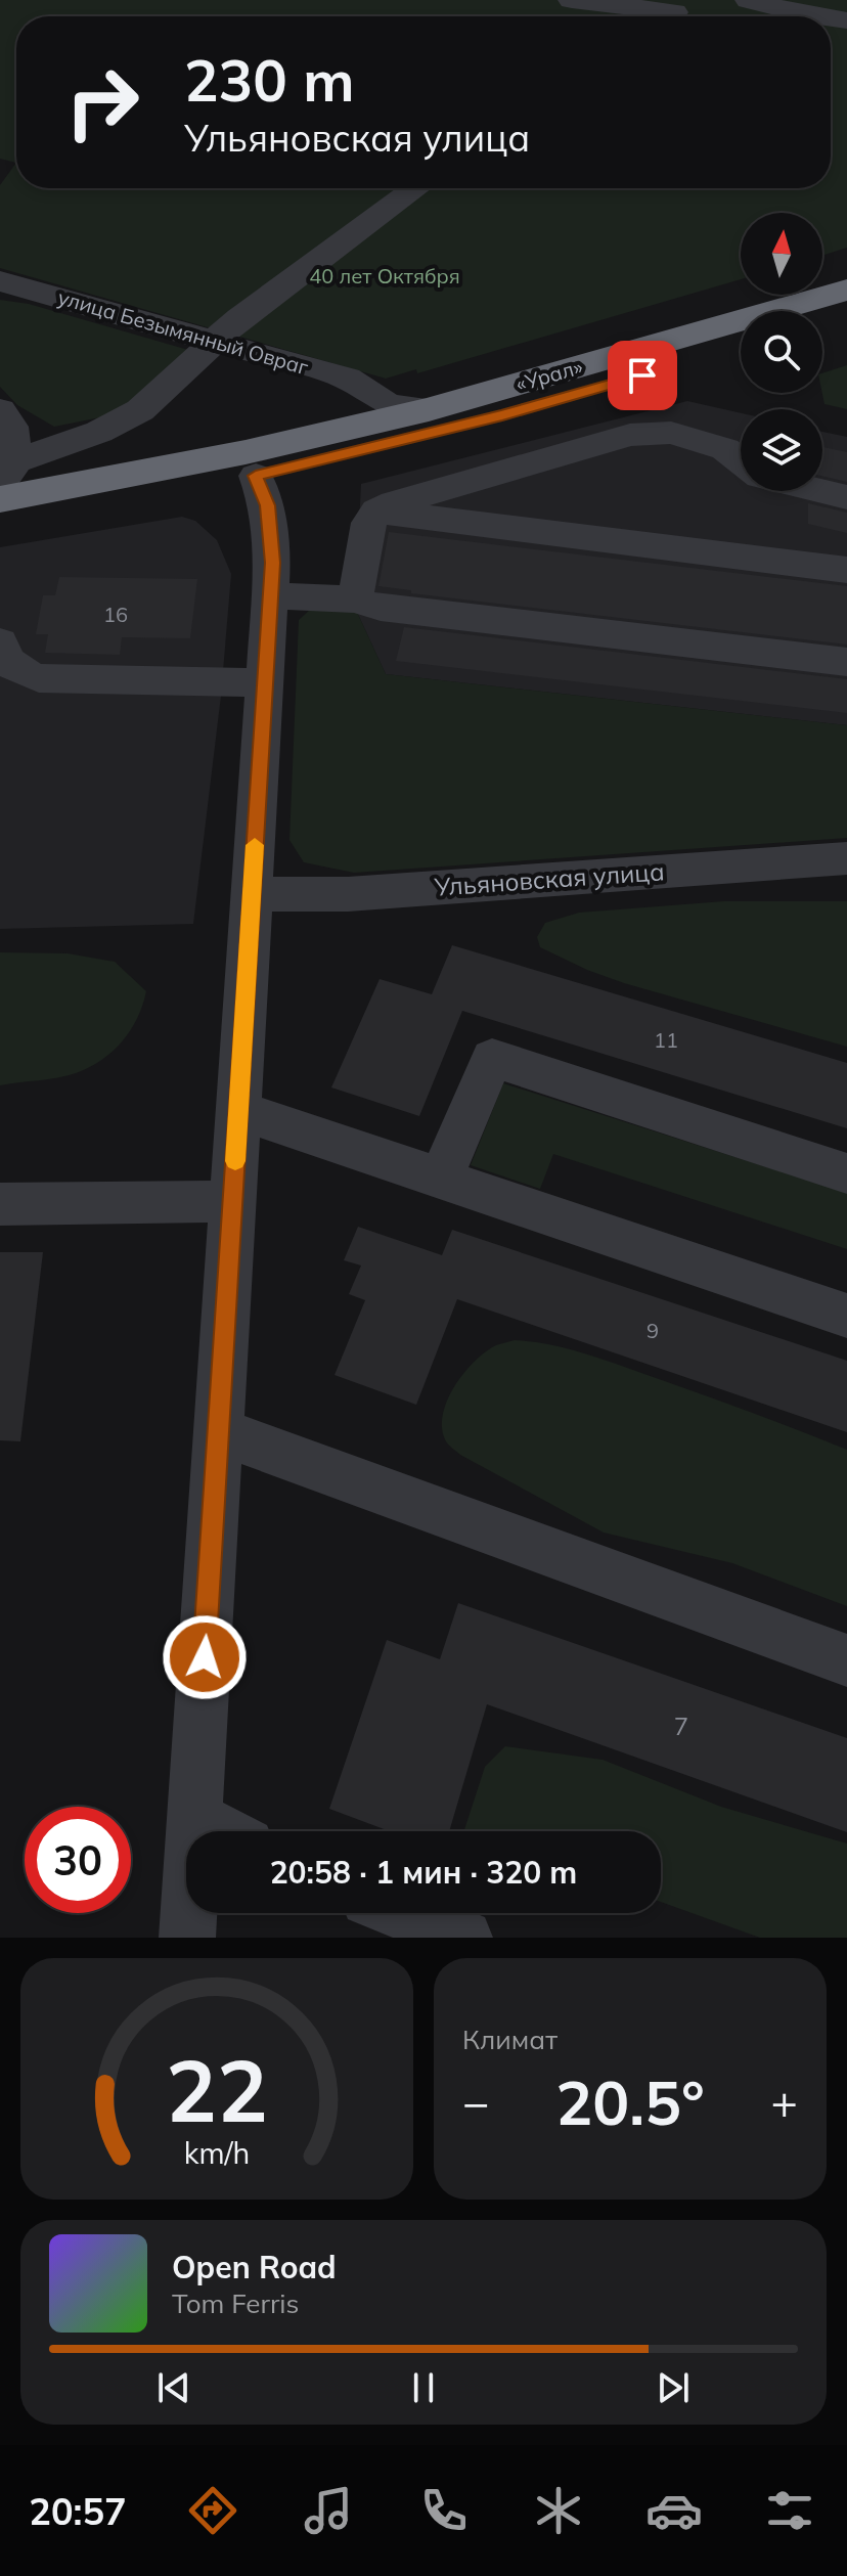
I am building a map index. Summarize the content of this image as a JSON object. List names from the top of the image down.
{
  "streets": {
    "highway": ["«Урал»"],
    "street": ["улица Безымянный Овраг", "Ульяновская улица"]
  },
  "parks": ["40 лет Октября"],
  "house_numbers": [
    "16",
    "11",
    "9",
    "7"
  ],
  "north": "top",
  "page": {
    "turn": ["230 m", "Ульяновская улица"],
    "limit": "30",
    "trip": "20:58 · 1 мин · 320 m",
    "tile": "Климат",
    "heat": ["−", "20.5°", "+"],
    "song": ["Open Road", "Tom Ferris"],
    "tabs": "20:57",
    "gauge": ["22", "km/h"]
  }
}
